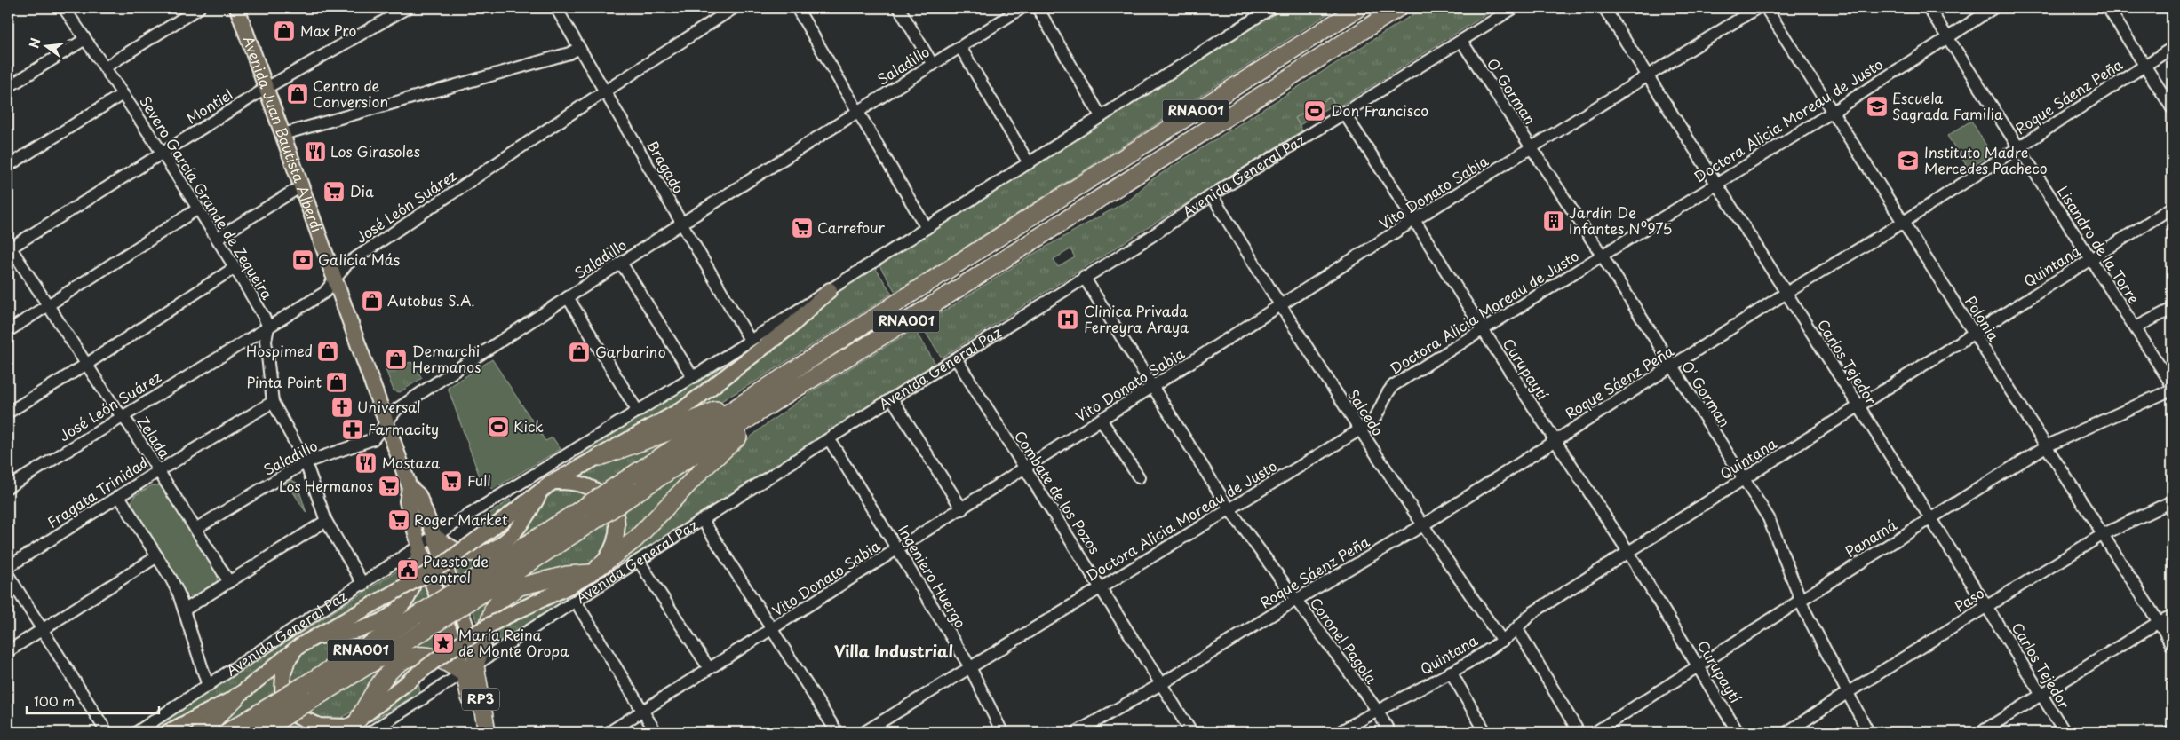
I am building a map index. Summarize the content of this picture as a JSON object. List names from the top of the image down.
{
  "streets": {
    "highway": ["RNA001", "RP3"],
    "main road": ["Avenida Juan Bautista Alberdi"],
    "street": [
      "Saladillo",
      "O' Gorman",
      "Roque Sáenz Peña",
      "Montiel",
      "Doctora Alicia Moreau de Justo",
      "Bragado",
      "Avenida General Paz",
      "Vito Donato Sabia",
      "Severo García Grande de Zequeira",
      "José León Suárez",
      "Lisandro de la Torre",
      "Quintana",
      "Polonia",
      "Carlos Tejedor",
      "Curupaytí",
      "Salcedo",
      "Zelada",
      "Fragata Trinidad",
      "Combate de los Pozos",
      "Panamá",
      "Ingeniero Huergo",
      "Paso",
      "Coronel Pagola"
    ]
  },
  "crossings": [
    ["Saladillo", "Avenida Juan Bautista Alberdi"],
    ["Saladillo", "Bragado"],
    ["Saladillo", "Zelada"],
    ["O' Gorman", "Roque Sáenz Peña"],
    ["O' Gorman", "Doctora Alicia Moreau de Justo"],
    ["O' Gorman", "Avenida General Paz"],
    ["O' Gorman", "Vito Donato Sabia"],
    ["O' Gorman", "Quintana"],
    ["O' Gorman", "Panamá"],
    ["O' Gorman", "Paso"],
    ["Roque Sáenz Peña", "Lisandro de la Torre"],
    ["Roque Sáenz Peña", "Polonia"],
    ["Roque Sáenz Peña", "Carlos Tejedor"],
    ["Roque Sáenz Peña", "Curupaytí"],
    ["Roque Sáenz Peña", "Salcedo"],
    ["Roque Sáenz Peña", "Combate de los Pozos"],
    ["Roque Sáenz Peña", "Coronel Pagola"],
    ["Montiel", "Avenida Juan Bautista Alberdi"],
    ["Montiel", "Severo García Grande de Zequeira"],
    ["Montiel", "Zelada"],
    ["Doctora Alicia Moreau de Justo", "Lisandro de la Torre"],
    ["Doctora Alicia Moreau de Justo", "Polonia"],
    ["Doctora Alicia Moreau de Justo", "Carlos Tejedor"],
    ["Doctora Alicia Moreau de Justo", "Curupaytí"],
    ["Doctora Alicia Moreau de Justo", "Salcedo"],
    ["Doctora Alicia Moreau de Justo", "Combate de los Pozos"],
    ["Doctora Alicia Moreau de Justo", "Ingeniero Huergo"],
    ["Doctora Alicia Moreau de Justo", "Coronel Pagola"],
    ["Avenida Juan Bautista Alberdi", "Avenida General Paz"],
    ["Avenida Juan Bautista Alberdi", "José León Suárez"],
    ["Avenida Juan Bautista Alberdi", "RP3"],
    ["Bragado", "Avenida General Paz"],
    ["Bragado", "José León Suárez"],
    ["Avenida General Paz", "Curupaytí"],
    ["Avenida General Paz", "Salcedo"],
    ["Avenida General Paz", "Combate de los Pozos"],
    ["Avenida General Paz", "Ingeniero Huergo"],
    ["Avenida General Paz", "Coronel Pagola"],
    ["Avenida General Paz", "RP3"],
    ["Vito Donato Sabia", "Carlos Tejedor"],
    ["Vito Donato Sabia", "Curupaytí"],
    ["Vito Donato Sabia", "Salcedo"],
    ["Vito Donato Sabia", "Combate de los Pozos"],
    ["Vito Donato Sabia", "Ingeniero Huergo"],
    ["Vito Donato Sabia", "Coronel Pagola"],
    ["Severo García Grande de Zequeira", "José León Suárez"],
    ["José León Suárez", "Zelada"],
    ["Lisandro de la Torre", "Quintana"],
    ["Quintana", "Polonia"],
    ["Quintana", "Carlos Tejedor"],
    ["Quintana", "Curupaytí"],
    ["Quintana", "Salcedo"],
    ["Quintana", "Coronel Pagola"],
    ["Polonia", "Panamá"],
    ["Polonia", "Paso"],
    ["Carlos Tejedor", "Panamá"],
    ["Carlos Tejedor", "Paso"],
    ["Curupaytí", "Panamá"],
    ["Zelada", "Fragata Trinidad"]
  ],
  "districts": ["Villa Industrial"],
  "places": {
    "shop": [
      "Max Pro",
      "Centro de Conversion",
      "Autobus S.A.",
      "Hospimed",
      "Garbarino",
      "Demarchi Hermanos",
      "Pinta Point"
    ],
    "school or university": ["Escuela Sagrada Familia", "Instituto Madre Mercedes Pacheco"],
    "sports": ["Don Francisco", "Kick"],
    "restaurant": ["Los Girasoles", "Mostaza"],
    "supermarket": [
      "Dia",
      "Carrefour",
      "Full",
      "Los Hermanos",
      "Roger Market"
    ],
    "building": ["Jardín De Infantes Nº975"],
    "bank": ["Galicia Más"],
    "hospital": ["Clinica Privada Ferreyra Araya"],
    "church": ["Universal"],
    "pharmacy": ["Farmacity"],
    "public building": ["Puesto de control"],
    "place": ["María Reina de Monte Oropa"]
  },
  "scale_bar": "100 m",
  "north": "left"
}
